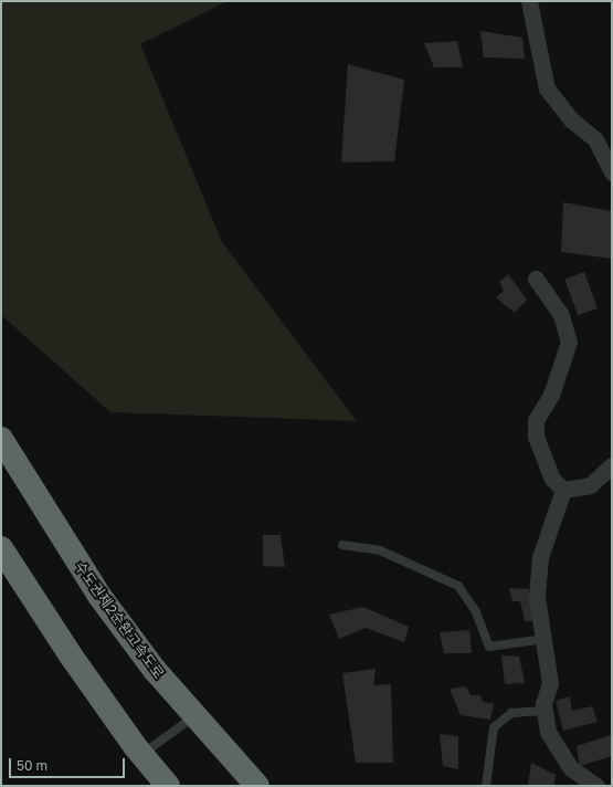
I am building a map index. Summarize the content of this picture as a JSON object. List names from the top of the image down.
{
  "streets": {
    "highway": ["수도권제2순환고속도로"]
  },
  "scale_bar": "50 m"
}
